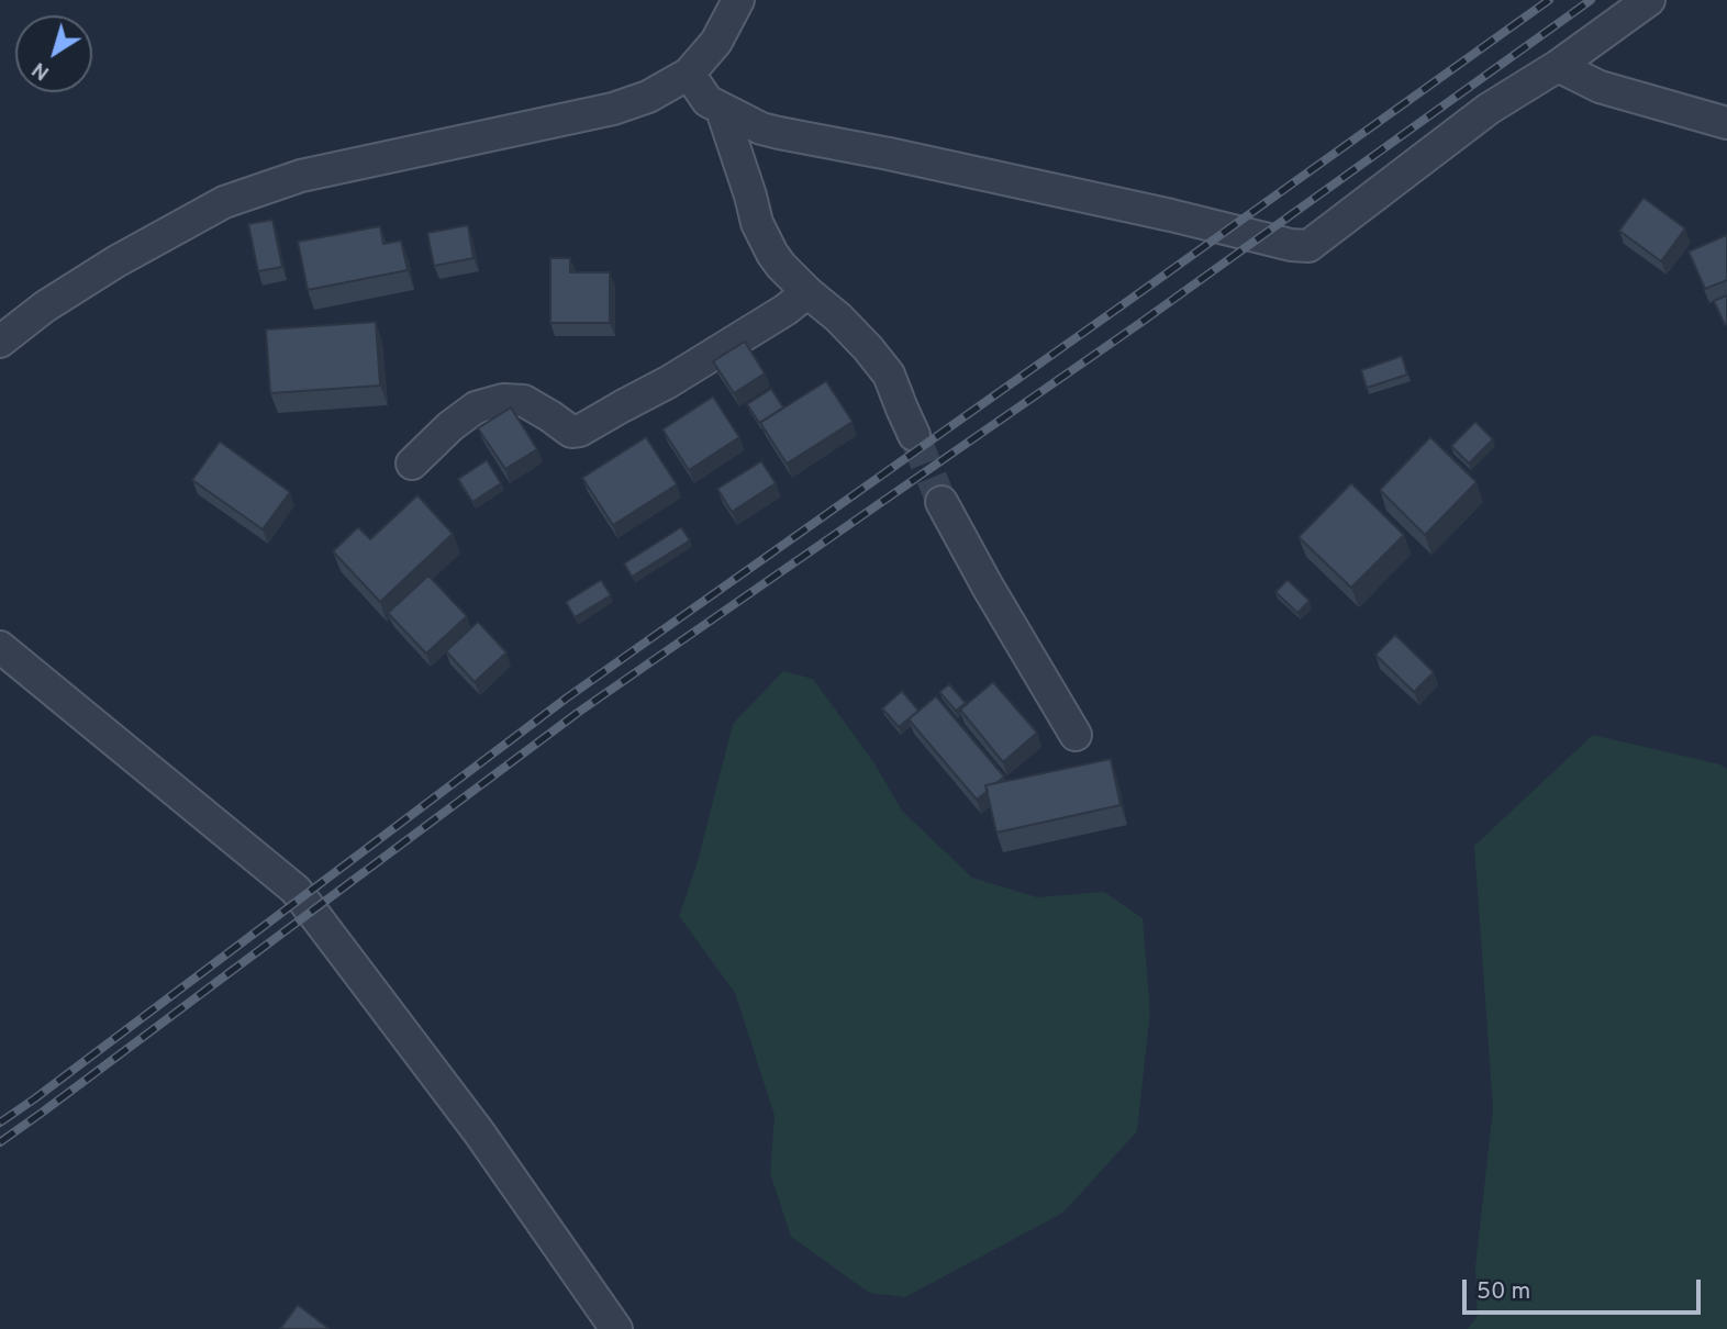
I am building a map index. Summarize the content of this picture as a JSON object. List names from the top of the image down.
{
  "scale_bar": "50 m",
  "north": "bottom left"
}
